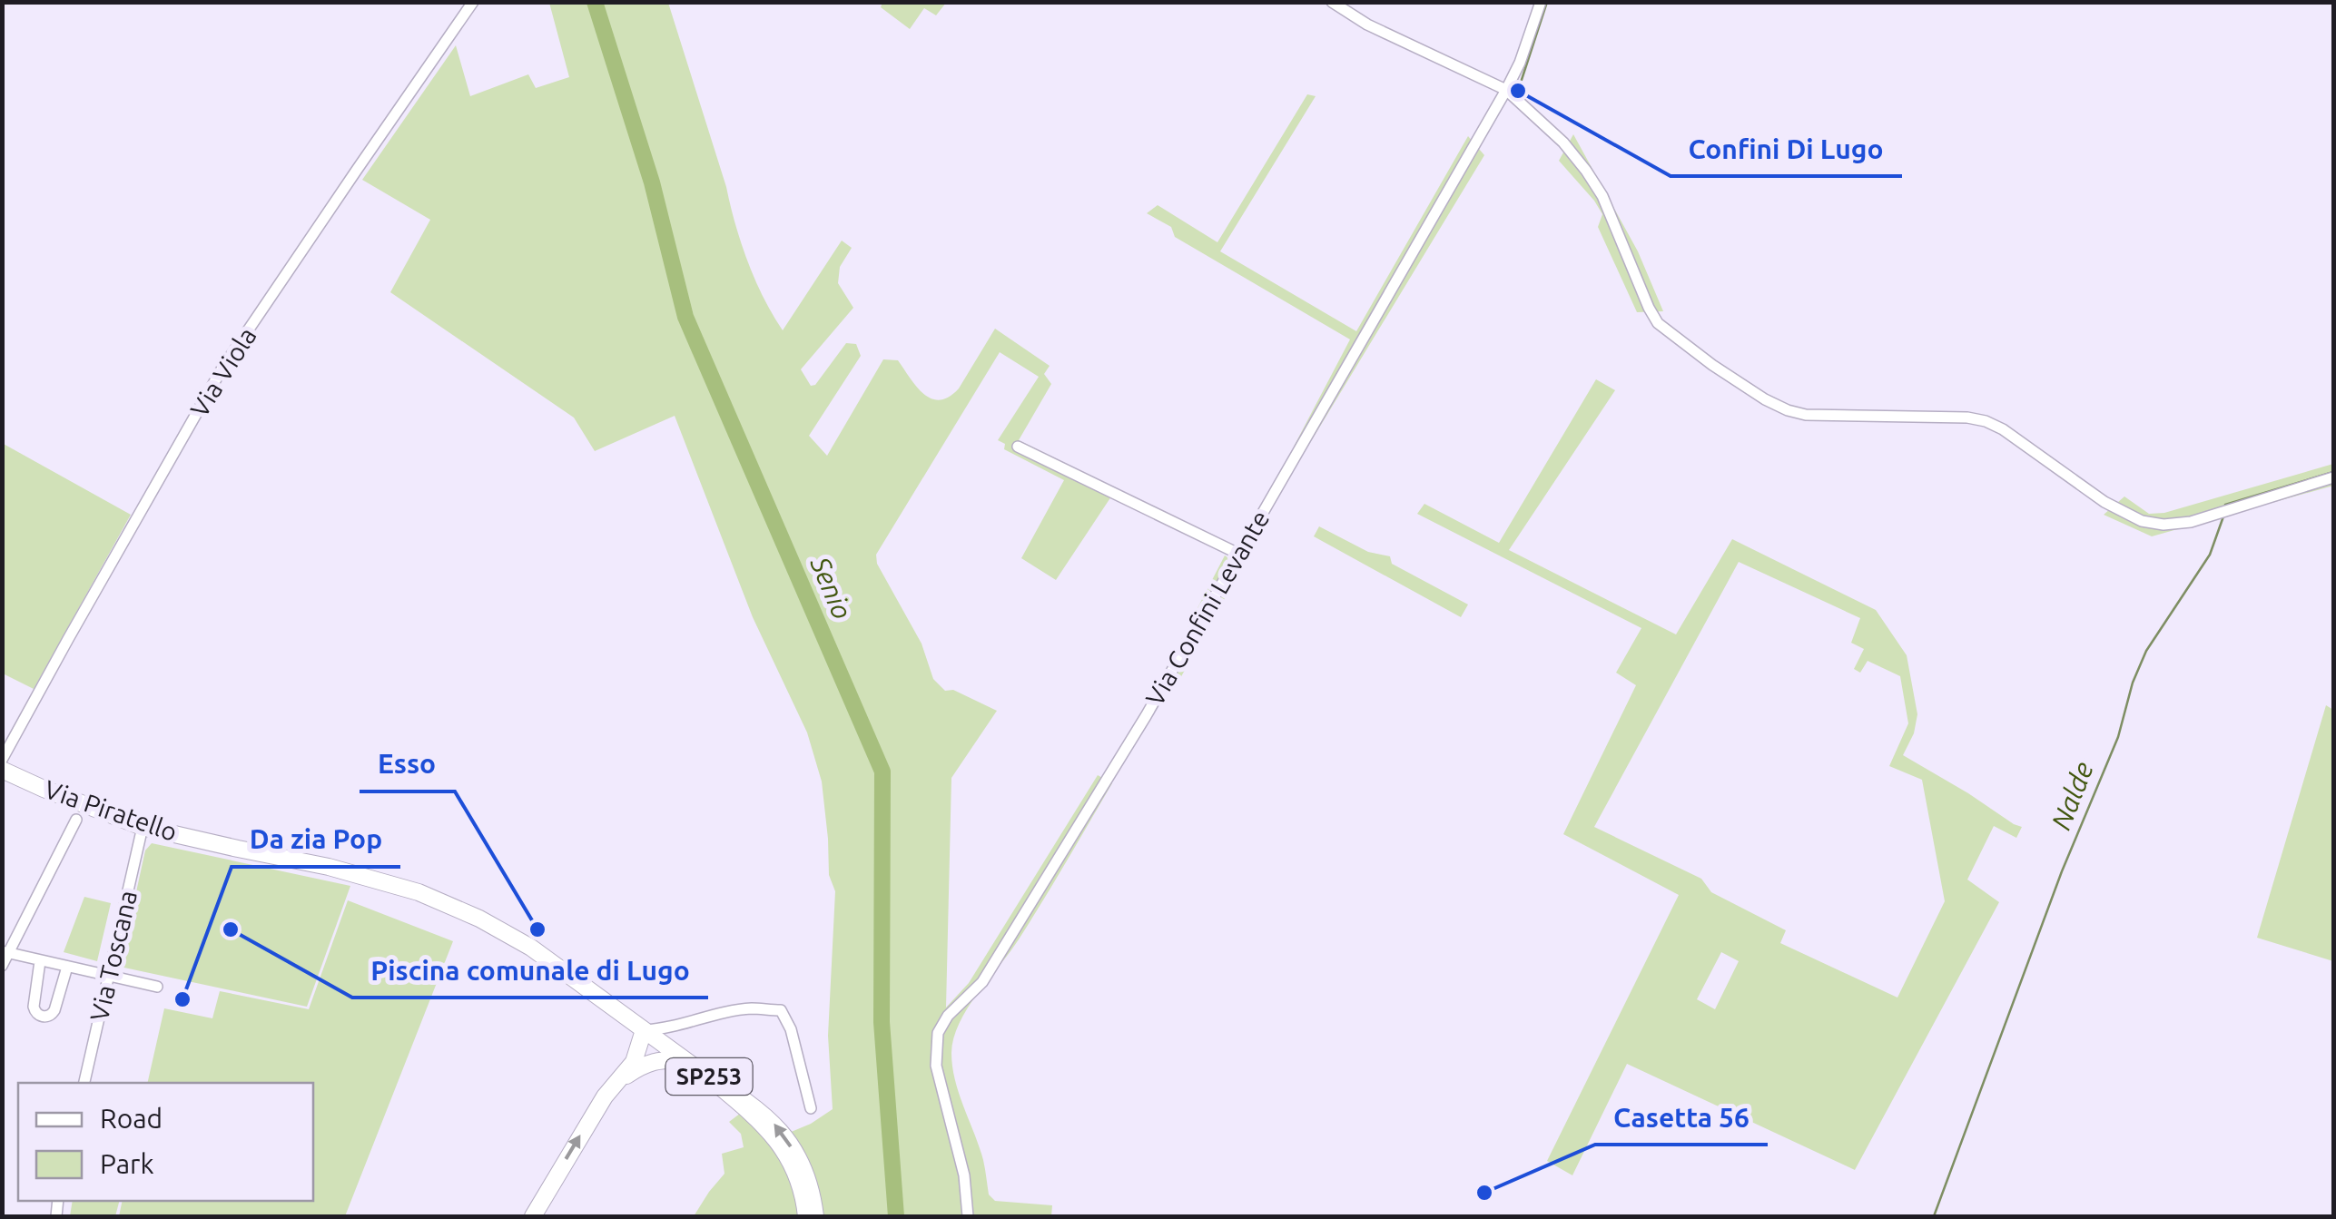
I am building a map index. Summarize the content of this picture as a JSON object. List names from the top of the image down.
{
  "streets": {
    "main road": ["Via Piratello", "SP253"],
    "street": ["Via Viola", "Via Confini Levante", "Via Toscana"]
  },
  "crossings": [
    ["Via Piratello", "Via Toscana"],
    ["Via Piratello", "SP253"]
  ],
  "water": ["Senio", "Nalde"],
  "places": [
    "Confini Di Lugo",
    "Piscina comunale di Lugo",
    "Esso",
    "Da zia Pop",
    "Casetta 56"
  ],
  "legend": ["Road", "Park"]
}
